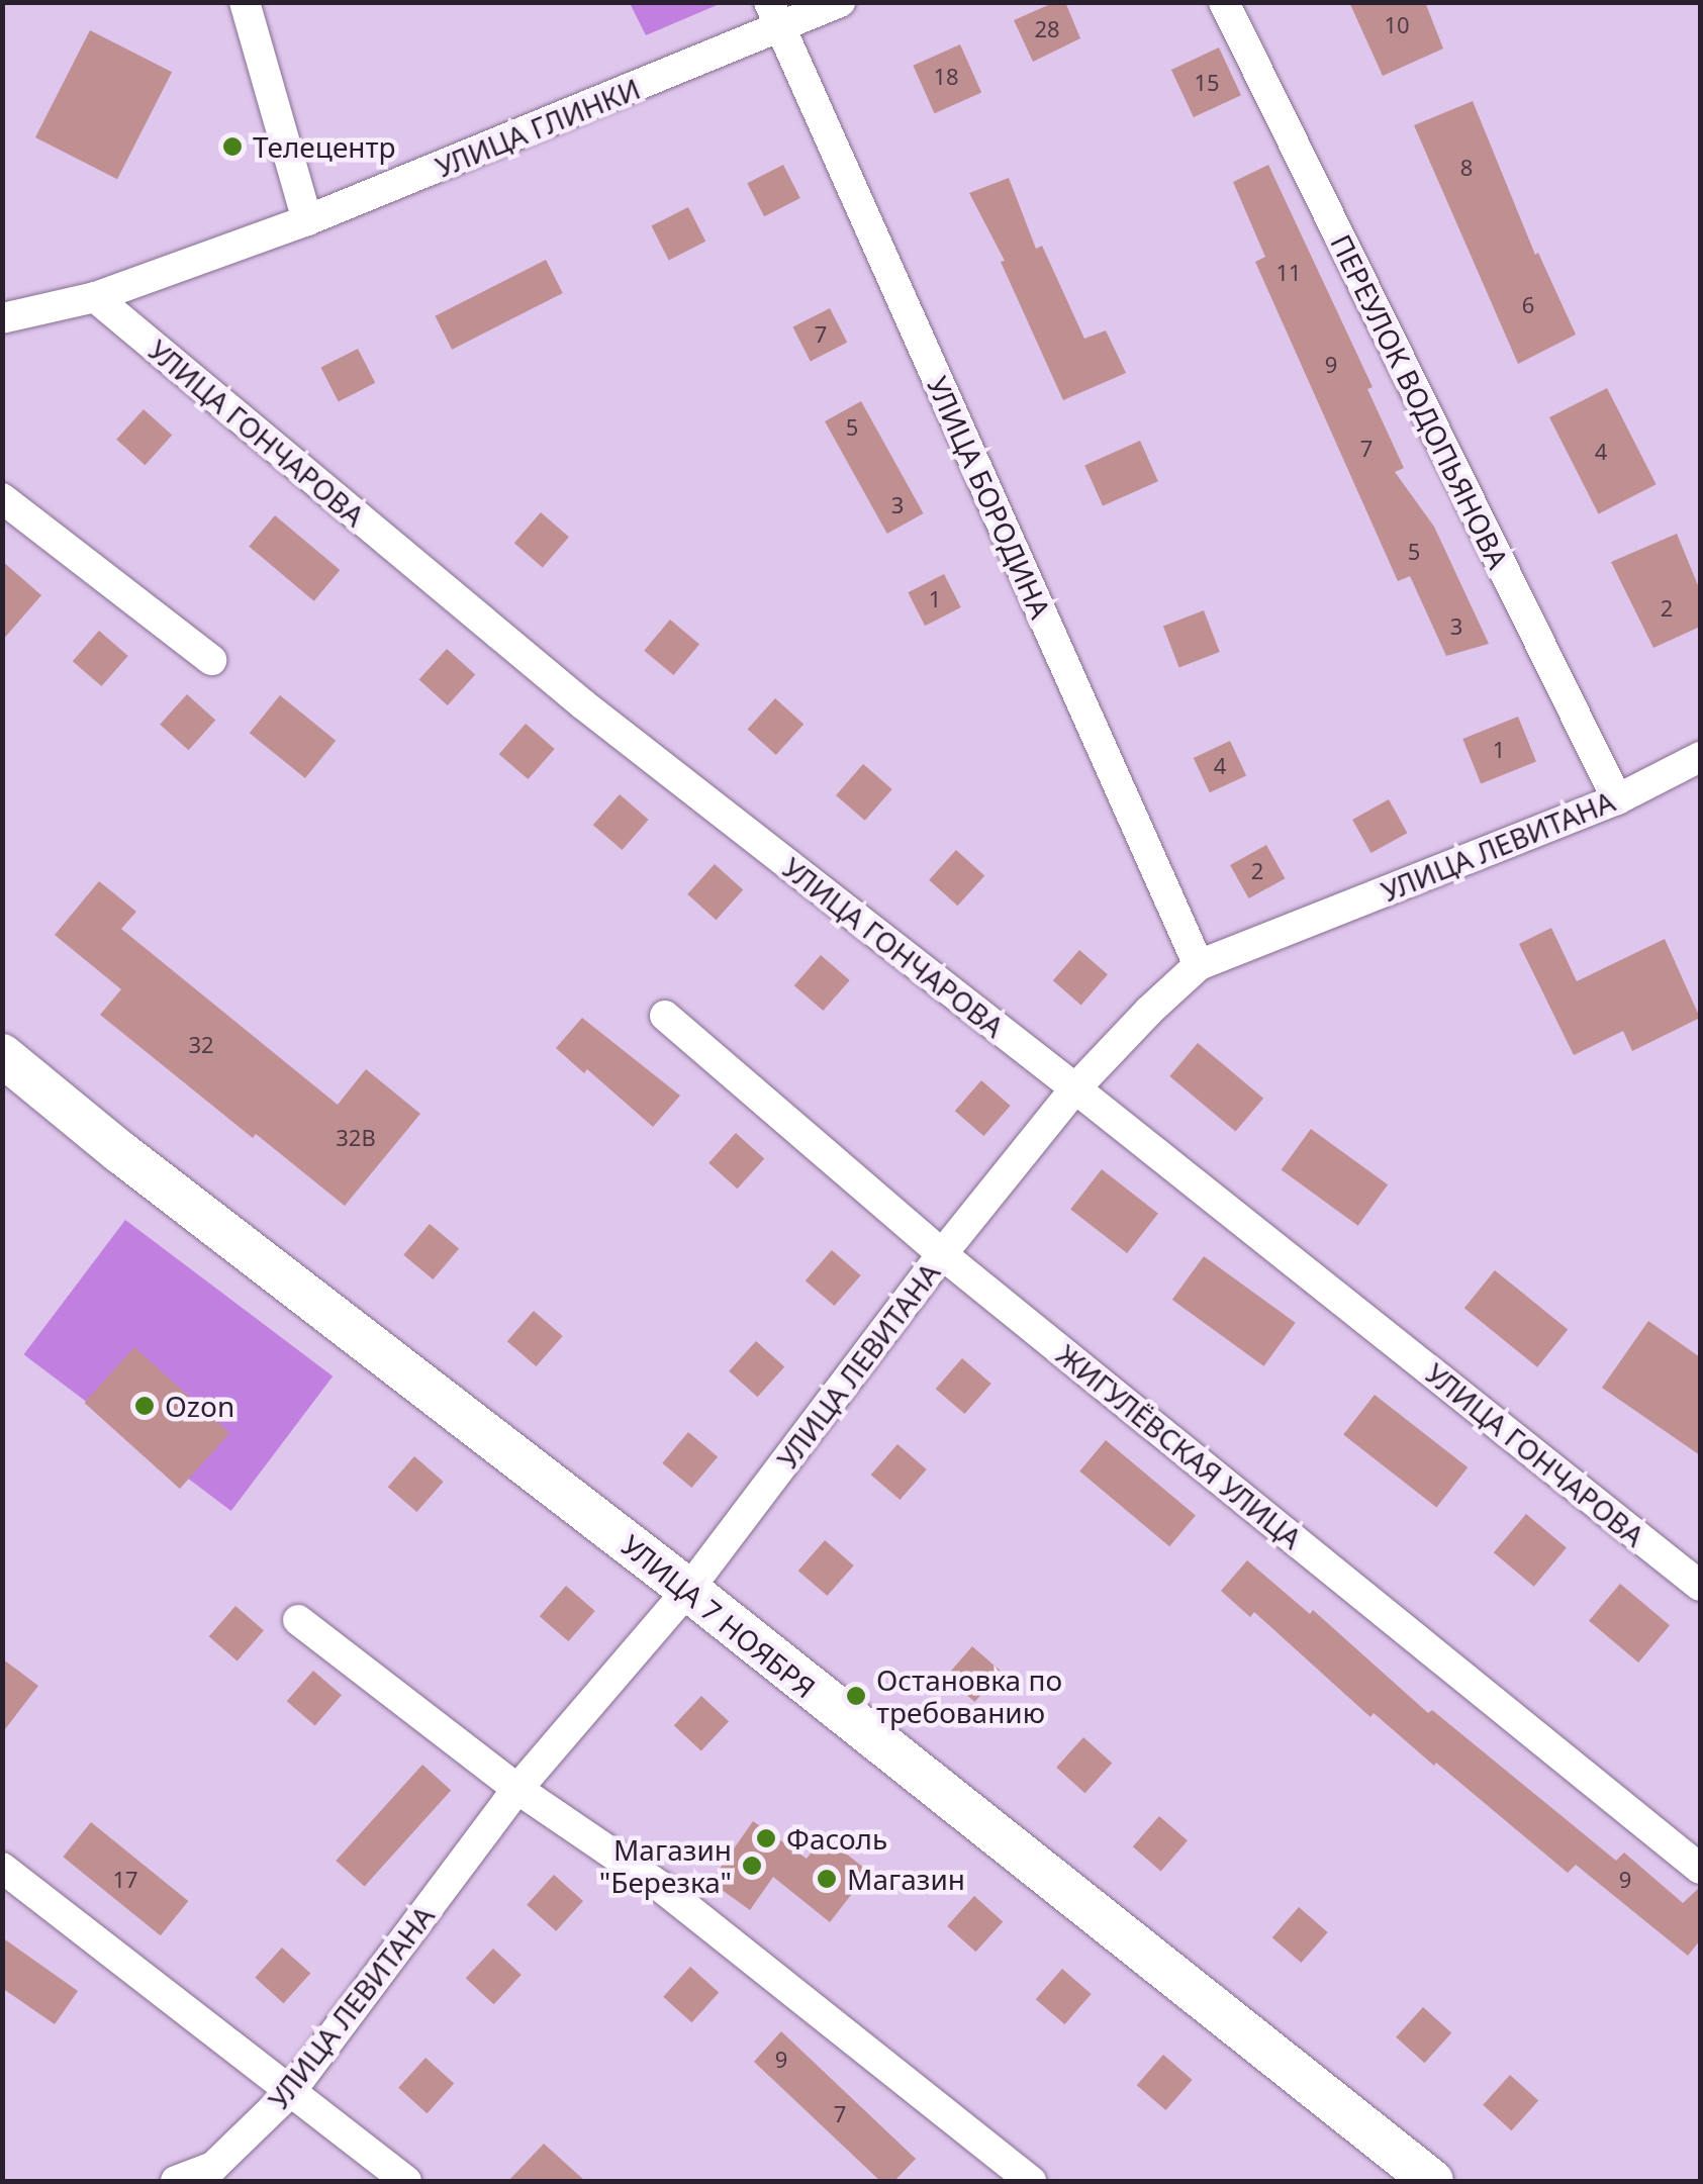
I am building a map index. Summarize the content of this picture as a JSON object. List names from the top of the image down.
{
  "streets": {
    "street": [
      "УЛИЦА ГЛИНКИ",
      "ПЕРЕУЛОК ВОДОПЬЯНОВА",
      "УЛИЦА ГОНЧАРОВА",
      "УЛИЦА БОРОДИНА",
      "УЛИЦА ЛЕВИТАНА",
      "ЖИГУЛЁВСКАЯ УЛИЦА",
      "УЛИЦА 7 НОЯБРЯ"
    ]
  },
  "crossings": [
    ["УЛИЦА ГЛИНКИ", "УЛИЦА ГОНЧАРОВА"],
    ["УЛИЦА ГЛИНКИ", "УЛИЦА БОРОДИНА"],
    ["ПЕРЕУЛОК ВОДОПЬЯНОВА", "УЛИЦА ЛЕВИТАНА"],
    ["УЛИЦА ГОНЧАРОВА", "УЛИЦА ЛЕВИТАНА"],
    ["УЛИЦА БОРОДИНА", "УЛИЦА ЛЕВИТАНА"],
    ["УЛИЦА ЛЕВИТАНА", "ЖИГУЛЁВСКАЯ УЛИЦА"],
    ["УЛИЦА ЛЕВИТАНА", "УЛИЦА 7 НОЯБРЯ"]
  ],
  "places": [
    "Телецентр",
    "Ozon",
    "Остановка по требованию",
    "Фасоль",
    "Магазин \"Березка\"",
    "Магазин"
  ],
  "house_numbers": [
    "10",
    "28",
    "18",
    "15",
    "8",
    "11",
    "6",
    "7",
    "9",
    "5",
    "7",
    "4",
    "3",
    "5",
    "1",
    "2",
    "3",
    "1",
    "4",
    "2",
    "32",
    "32В",
    "17",
    "9",
    "9",
    "7"
  ]
}
